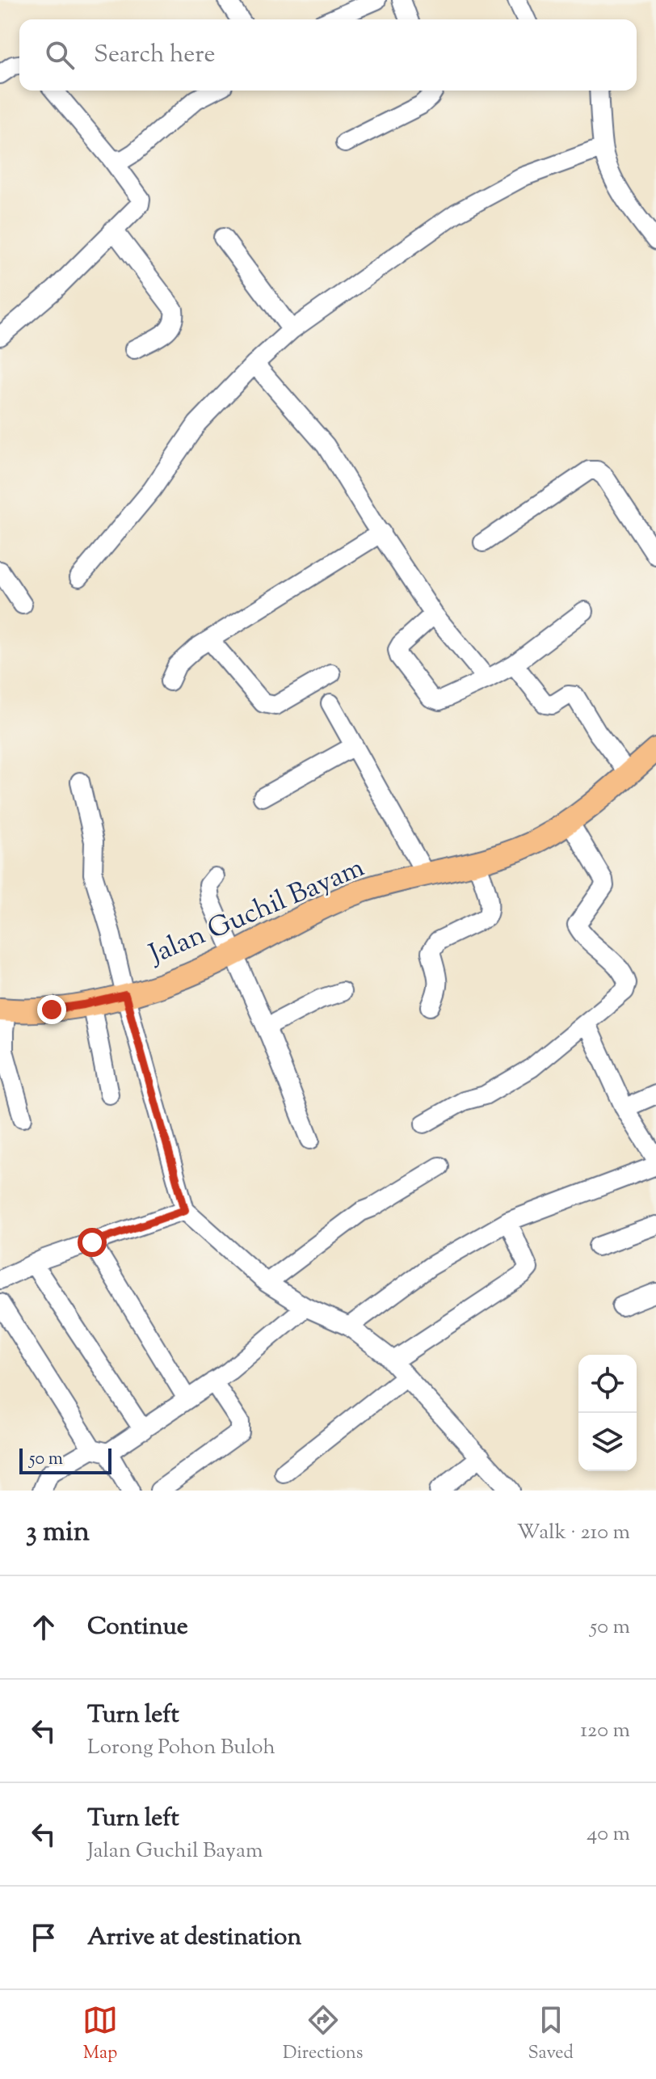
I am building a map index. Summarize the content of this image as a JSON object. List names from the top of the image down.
{
  "streets": {
    "main road": ["Jalan Guchil Bayam"]
  },
  "scale_bar": "50 m",
  "page": {
    "search": "Search here",
    "scale": "50 m",
    "heading": ["3 min", "Walk · 210 m"],
    "list": [
      ["Continue", "50 m"],
      ["Turn left", "Lorong Pohon Buloh", "120 m"],
      ["Turn left", "Jalan Guchil Bayam", "40 m"],
      "Arrive at destination"
    ],
    "nav": ["Map", "Directions", "Saved"]
  }
}
